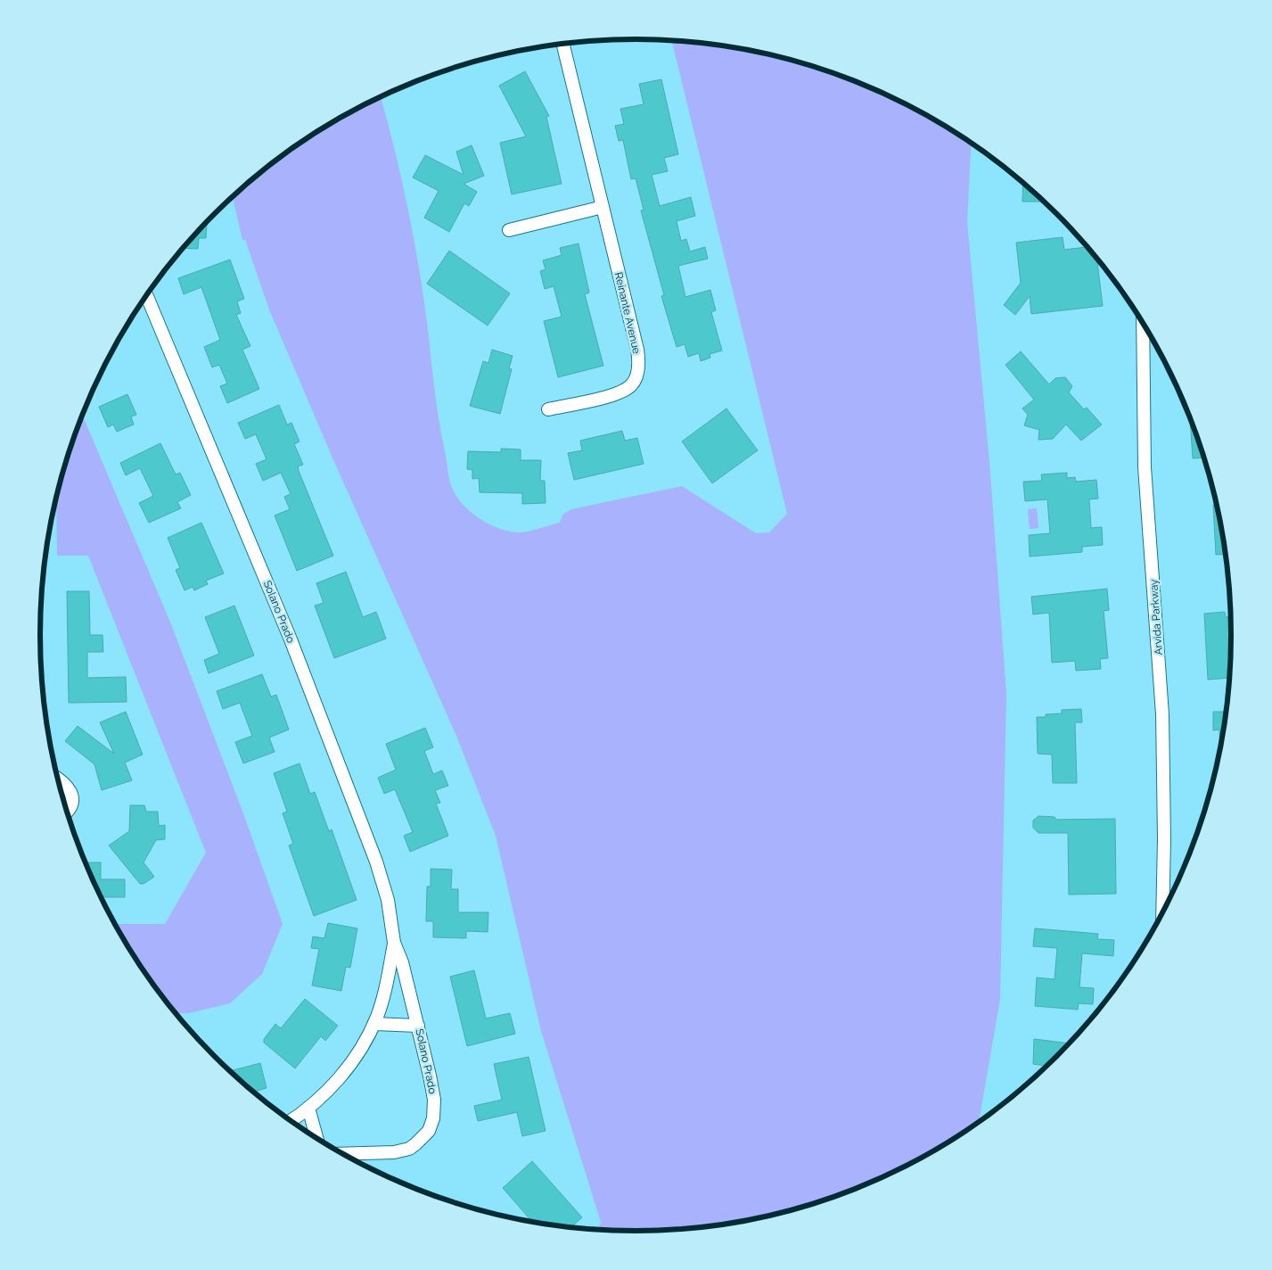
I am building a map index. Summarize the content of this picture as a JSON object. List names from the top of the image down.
{
  "streets": {
    "street": ["Reinante Avenue", "Solano Prado", "Arvida Parkway"]
  }
}
